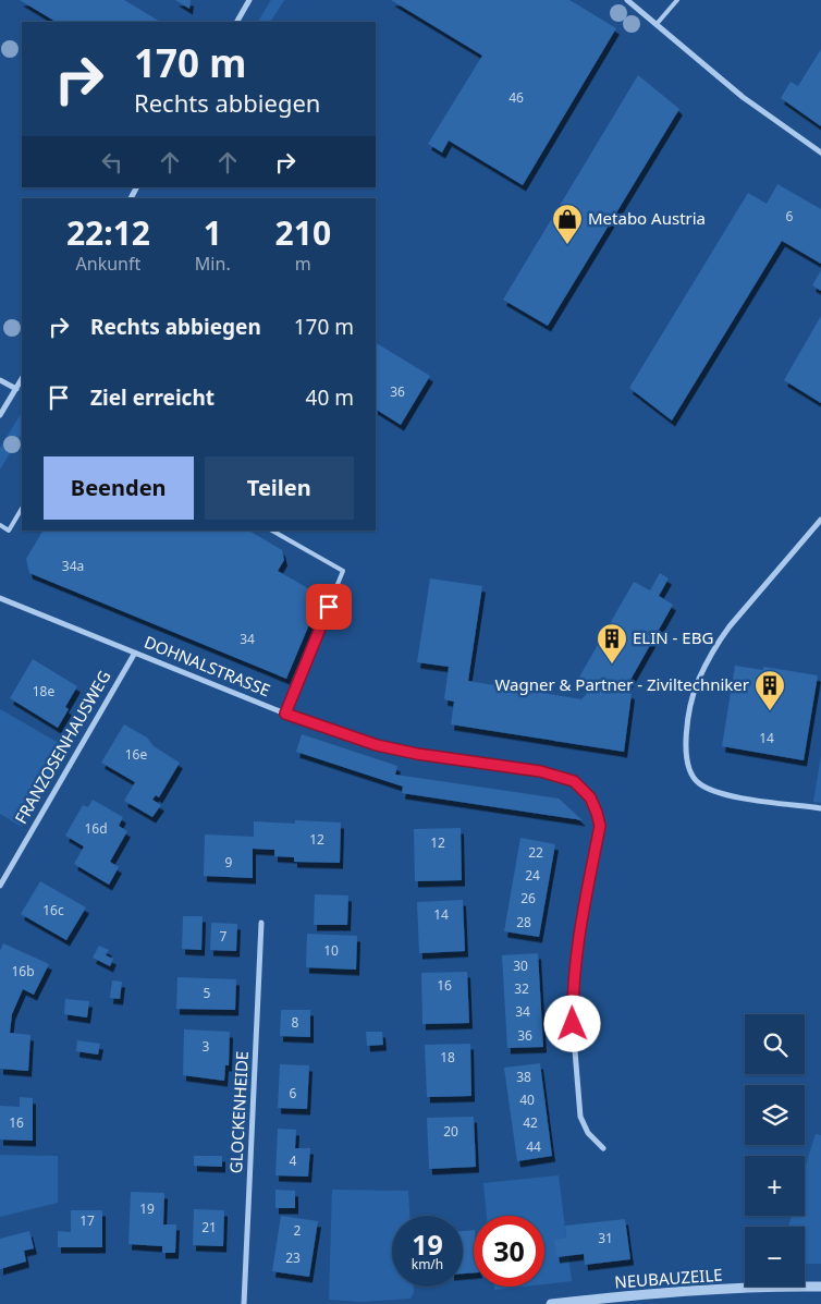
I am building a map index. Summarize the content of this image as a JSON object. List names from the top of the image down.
{
  "streets": {
    "street": [
      "DOHNALSTRASSE",
      "FRANZOSENHAUSWEG",
      "GLOCKENHEIDE",
      "NEUBAUZEILE"
    ]
  },
  "crossings": [
    ["DOHNALSTRASSE", "FRANZOSENHAUSWEG"]
  ],
  "places": {
    "shop": ["Metabo Austria"],
    "building": ["ELIN - EBG", "Wagner & Partner - Ziviltechniker"]
  },
  "house_numbers": [
    "46",
    "6",
    "36",
    "34a",
    "34",
    "18e",
    "14",
    "16e",
    "16d",
    "12",
    "12",
    "22",
    "9",
    "24",
    "26",
    "16c",
    "14",
    "28",
    "7",
    "10",
    "30",
    "16b",
    "16",
    "32",
    "5",
    "34",
    "8",
    "36",
    "3",
    "18",
    "38",
    "6",
    "40",
    "16",
    "42",
    "20",
    "44",
    "4",
    "19",
    "17",
    "21",
    "2",
    "31",
    "23"
  ],
  "page": {
    "turn": ["170 m", "Rechts abbiegen"],
    "eta": [
      "22:12",
      "Ankunft",
      "1",
      "Min.",
      "210",
      "m"
    ],
    "list": [
      {
        "name": "Rechts abbiegen",
        "value": "170 m"
      },
      {
        "name": "Ziel erreicht",
        "value": "40 m"
      }
    ],
    "buttons": ["Beenden", "Teilen"],
    "map_buttons": ["+", "−"],
    "speed": "19 km/h",
    "limit": "30"
  }
}
